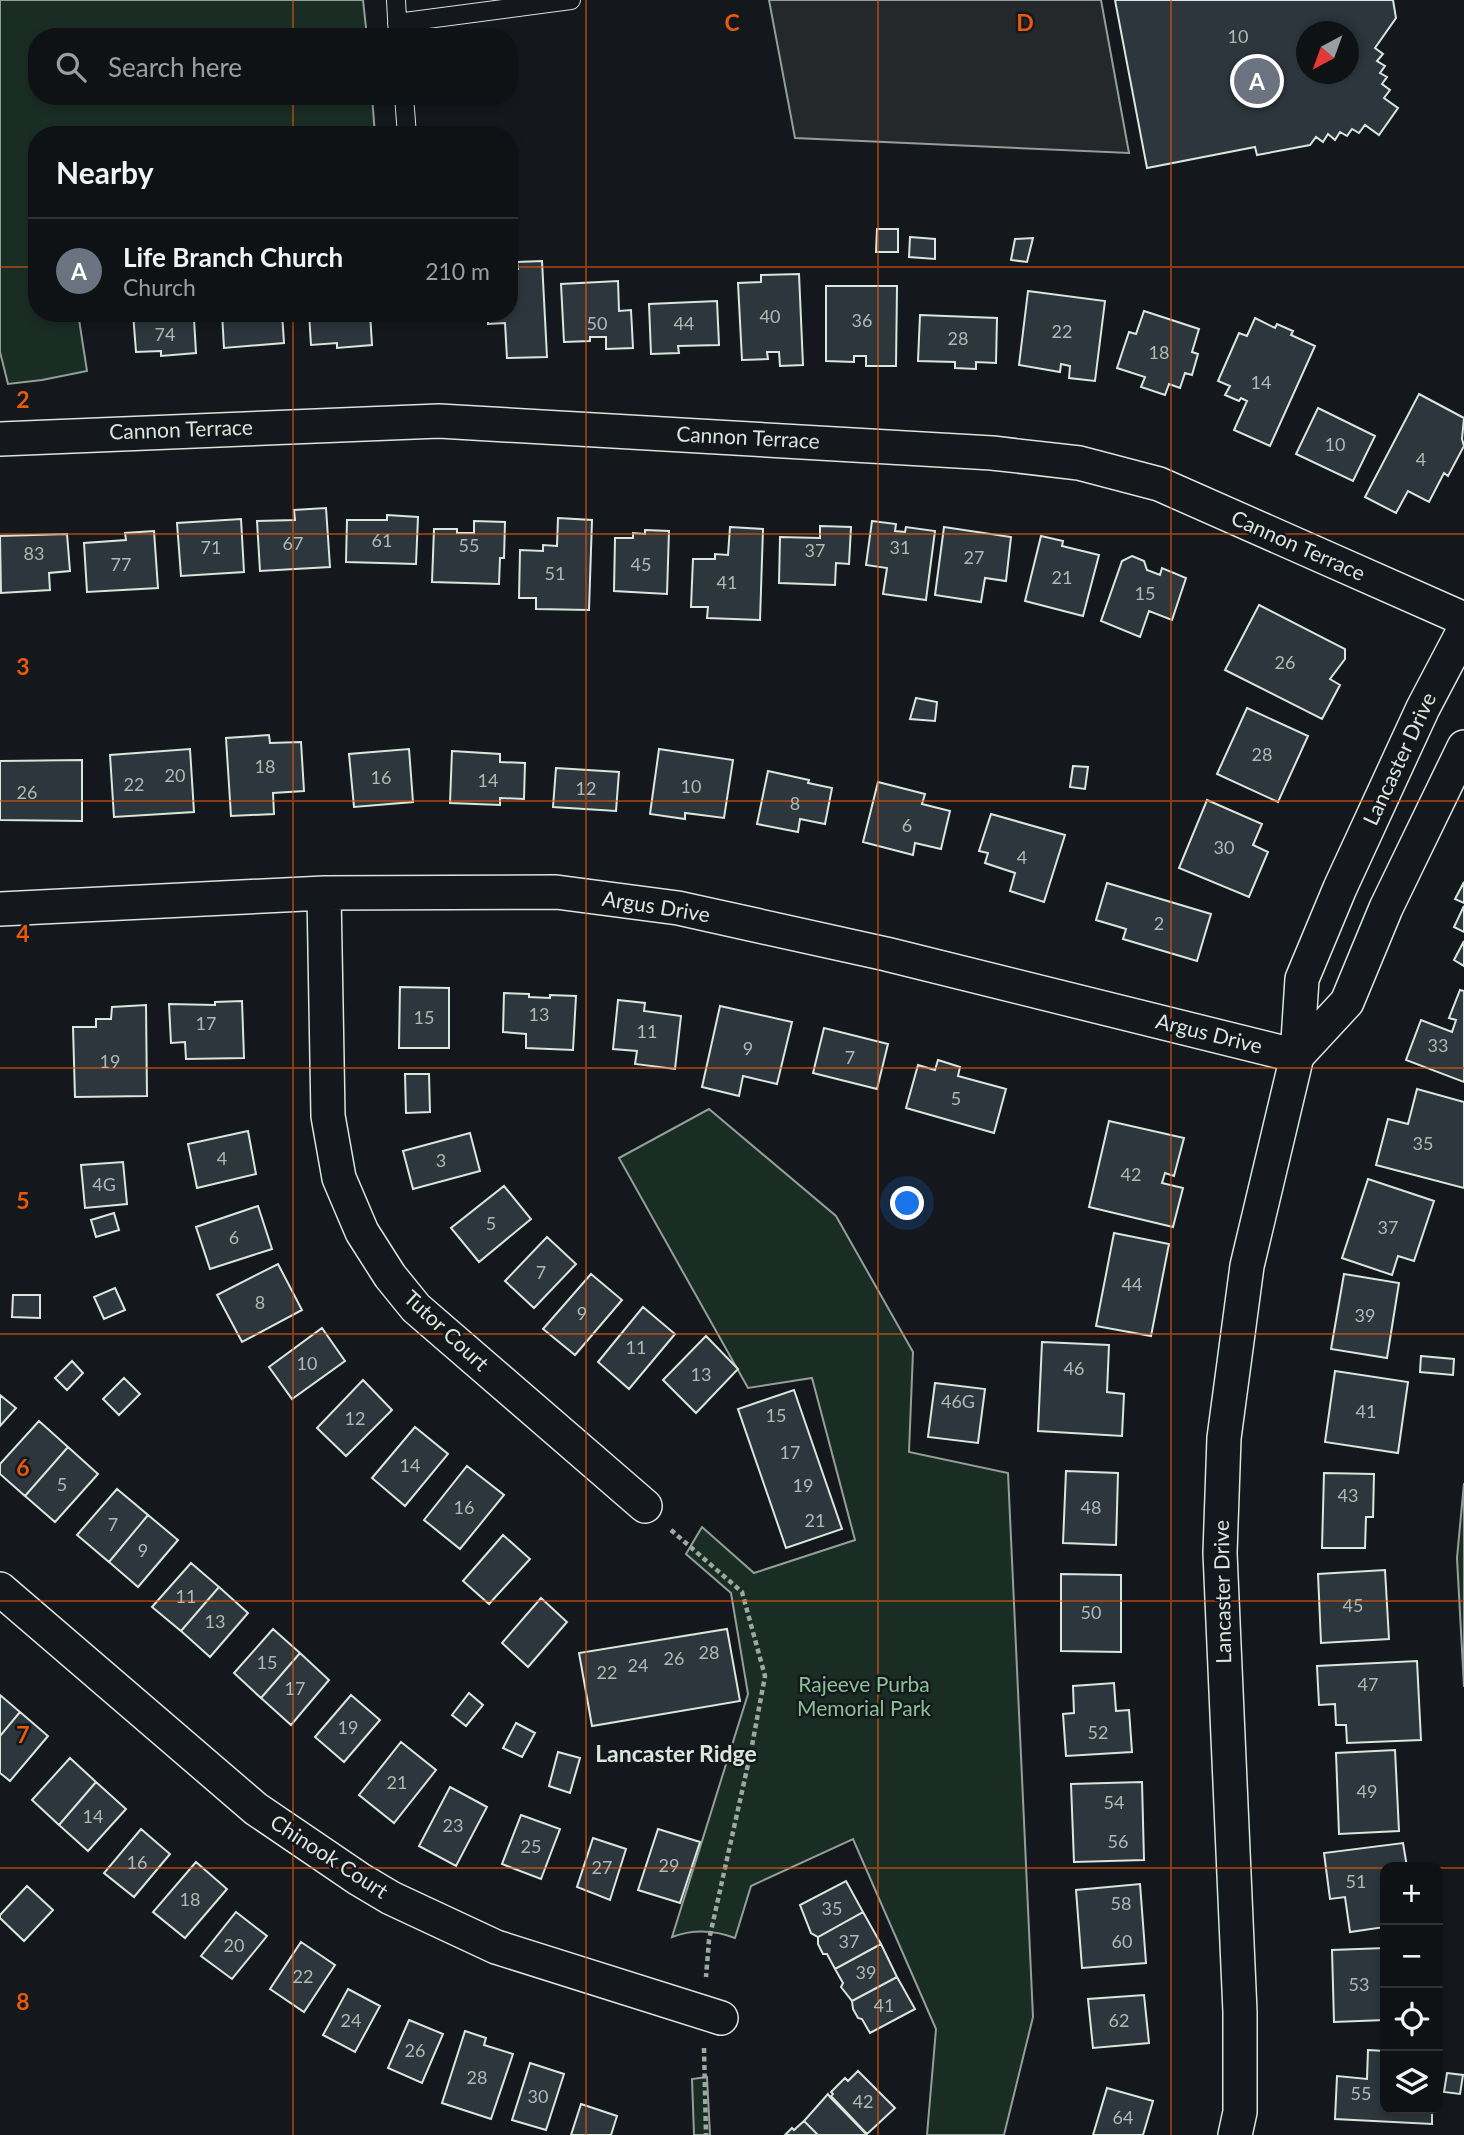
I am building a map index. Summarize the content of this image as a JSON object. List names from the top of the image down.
{
  "streets": {
    "street": [
      "Cannon Terrace",
      "Lancaster Drive",
      "Argus Drive",
      "Tutor Court",
      "Chinook Court"
    ]
  },
  "crossings": [
    ["Lancaster Drive", "Argus Drive"],
    ["Argus Drive", "Tutor Court"]
  ],
  "districts": ["Lancaster Ridge"],
  "parks": ["Rajeeve Purba Memorial Park"],
  "house_numbers": [
    "10",
    "40",
    "36",
    "50",
    "44",
    "22",
    "74",
    "28",
    "18",
    "14",
    "10",
    "4",
    "61",
    "67",
    "55",
    "71",
    "31",
    "37",
    "83",
    "27",
    "77",
    "45",
    "51",
    "21",
    "41",
    "15",
    "26",
    "28",
    "18",
    "20",
    "16",
    "14",
    "22",
    "10",
    "12",
    "26",
    "8",
    "6",
    "30",
    "4",
    "2",
    "13",
    "15",
    "17",
    "11",
    "33",
    "9",
    "7",
    "19",
    "5",
    "35",
    "4",
    "3",
    "42",
    "4G",
    "5",
    "37",
    "6",
    "7",
    "44",
    "8",
    "9",
    "39",
    "11",
    "10",
    "46",
    "13",
    "46G",
    "41",
    "15",
    "12",
    "17",
    "14",
    "5",
    "19",
    "43",
    "16",
    "48",
    "21",
    "7",
    "9",
    "11",
    "45",
    "50",
    "13",
    "28",
    "26",
    "15",
    "24",
    "22",
    "47",
    "17",
    "19",
    "52",
    "21",
    "49",
    "54",
    "14",
    "23",
    "56",
    "25",
    "16",
    "29",
    "27",
    "51",
    "18",
    "58",
    "35",
    "37",
    "60",
    "20",
    "39",
    "22",
    "53",
    "41",
    "24",
    "62",
    "26",
    "28",
    "55",
    "30",
    "42",
    "64"
  ],
  "north": "bottom left",
  "page": {
    "search": "Search here",
    "pins": "A",
    "heading": "Nearby",
    "list": [
      {
        "mark": "A",
        "name": "Life Branch Church",
        "note": "Church",
        "value": "210 m"
      }
    ],
    "map_buttons": ["+", "−"]
  },
  "grid": {
    "columns": ["C", "D"],
    "rows": [
      "2",
      "3",
      "4",
      "5",
      "6",
      "7",
      "8"
    ]
  }
}
